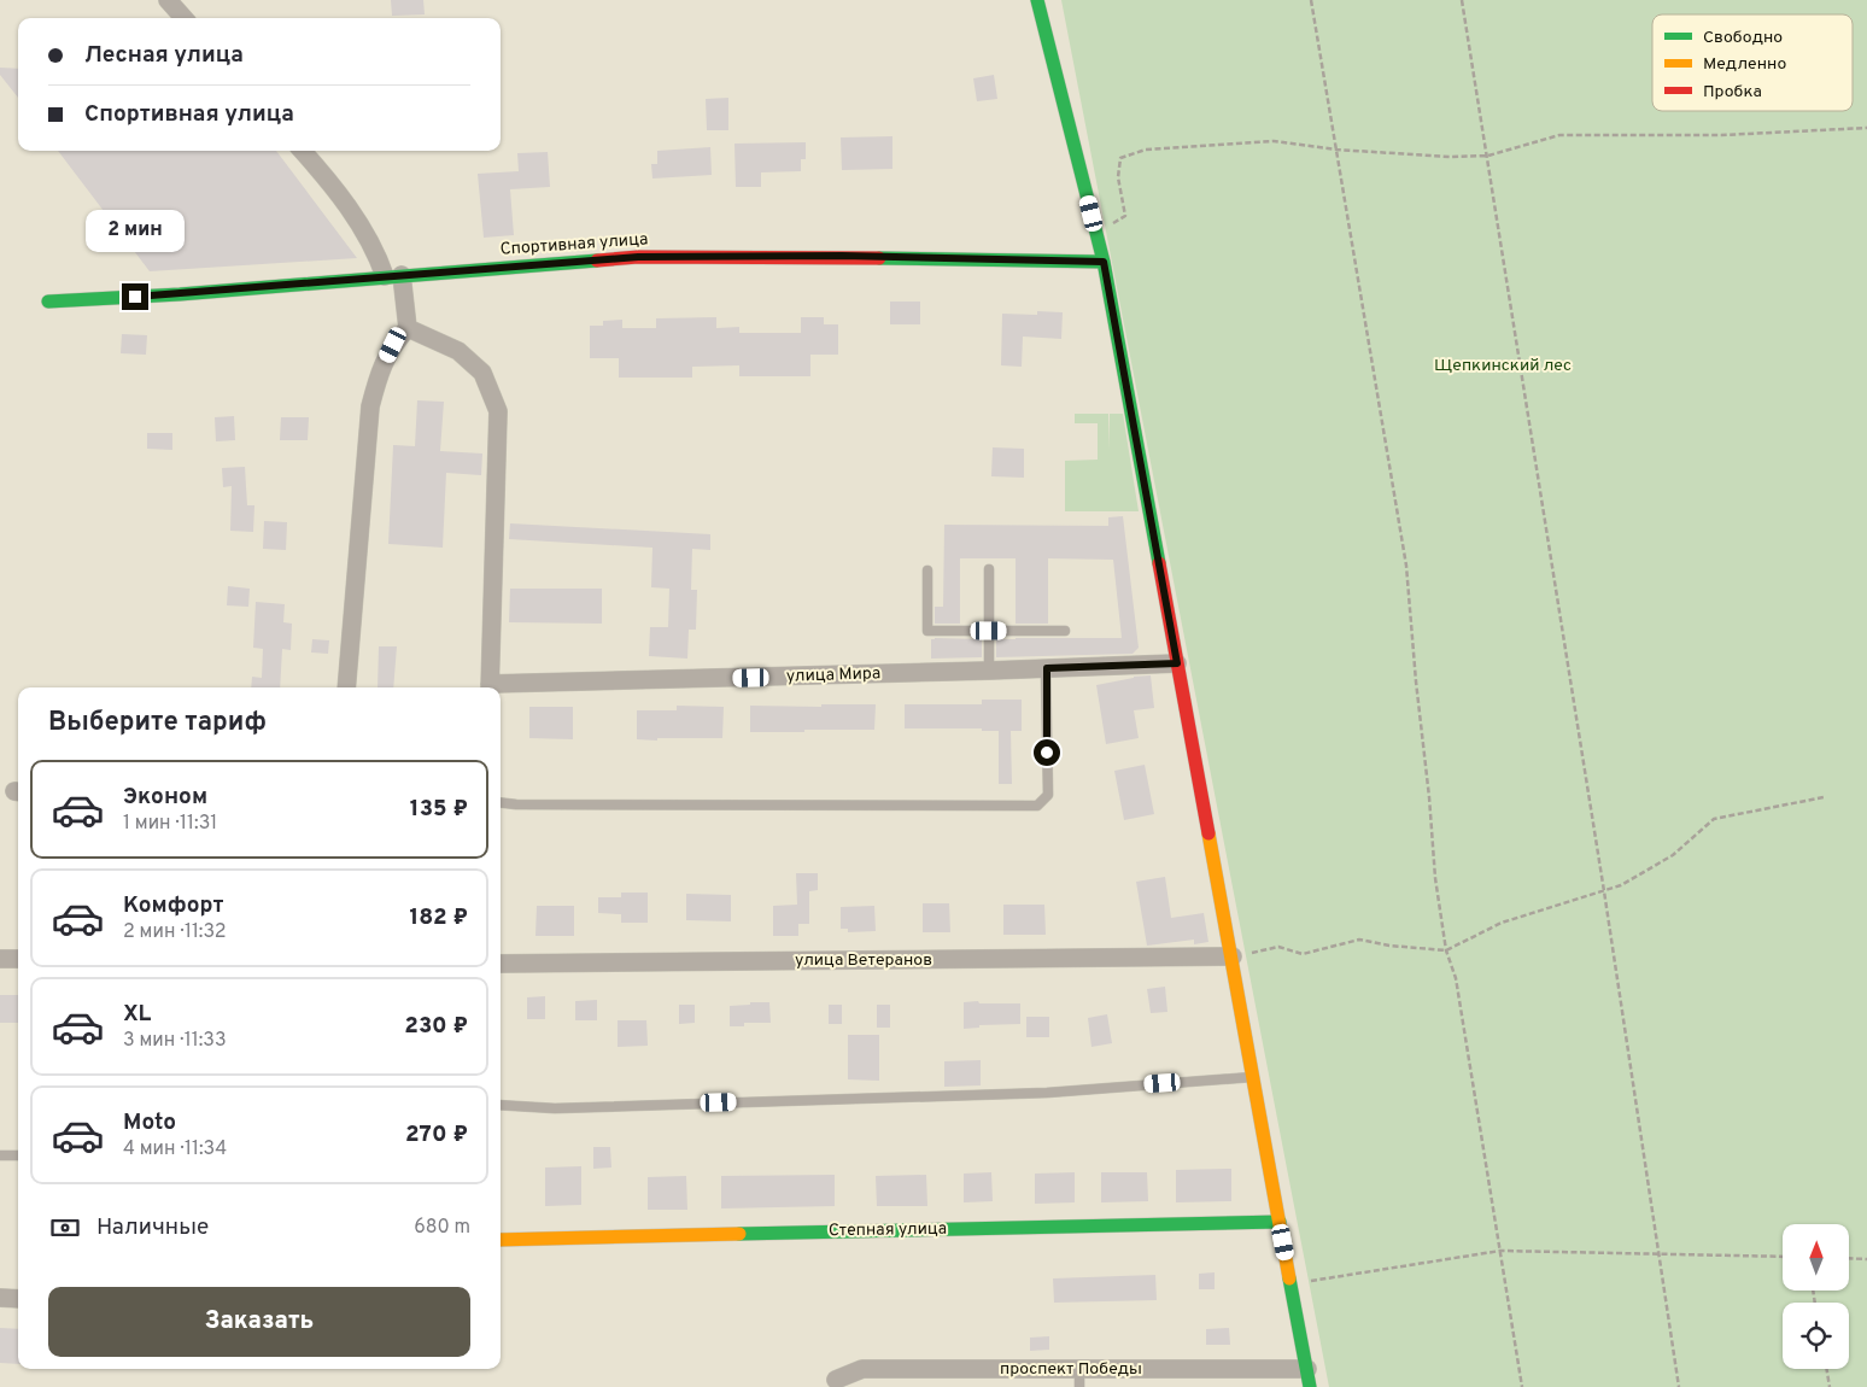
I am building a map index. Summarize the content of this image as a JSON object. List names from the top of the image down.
{
  "streets": {
    "street": [
      "Спортивная улица",
      "улица Мира",
      "улица Ветеранов",
      "Степная улица",
      "проспект Победы"
    ]
  },
  "parks": ["Щепкинский лес"],
  "legend": ["Свободно", "Медленно", "Пробка"],
  "north": "top",
  "page": {
    "banner": ["Лесная улица", "Спортивная улица"],
    "bubble": "2 мин",
    "heading": "Выберите тариф",
    "list": [
      {
        "name": "Эконом",
        "note": "1 мин · 11:31",
        "value": "135 ₽"
      },
      {
        "name": "Комфорт",
        "note": "2 мин · 11:32",
        "value": "182 ₽"
      },
      {
        "name": "XL",
        "note": "3 мин · 11:33",
        "value": "230 ₽"
      },
      {
        "name": "Moto",
        "note": "4 мин · 11:34",
        "value": "270 ₽"
      }
    ],
    "pay": ["Наличные", "680 m"],
    "buttons": "Заказать"
  }
}
